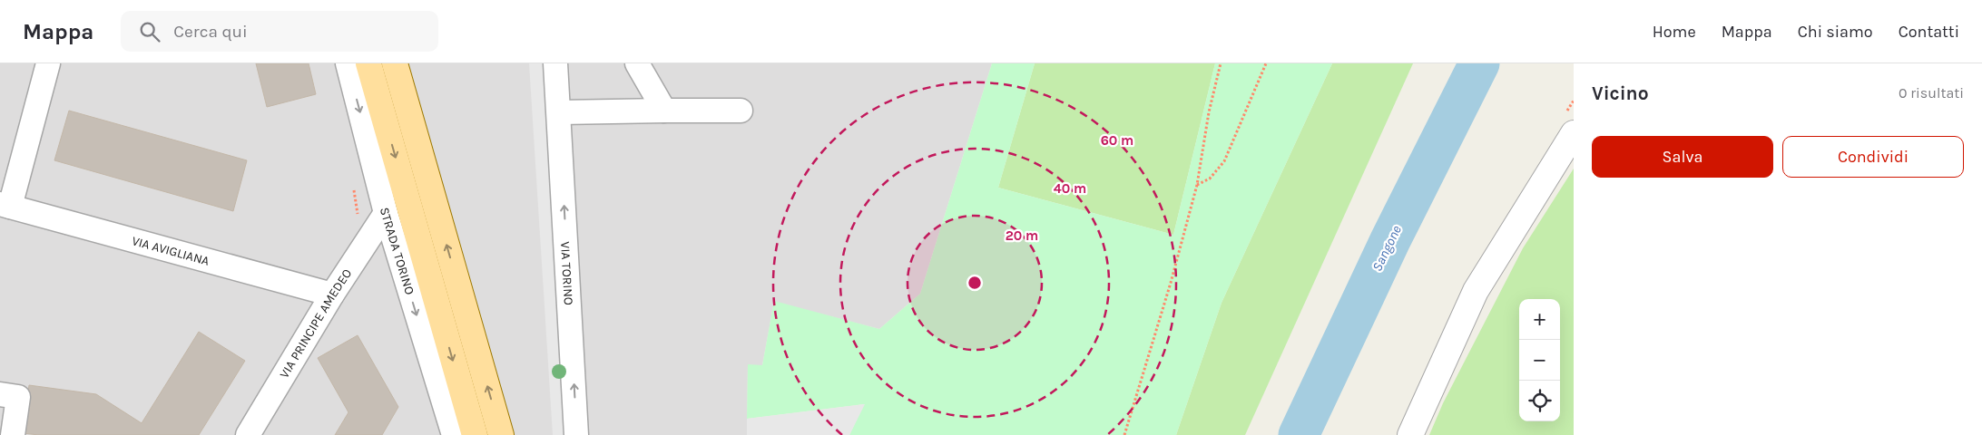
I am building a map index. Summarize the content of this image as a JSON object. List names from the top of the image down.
{
  "streets": {
    "main road": ["STRADA TORINO"],
    "street": ["VIA AVIGLIANA", "VIA TORINO", "VIA PRINCIPE AMEDEO"]
  },
  "crossings": [
    ["STRADA TORINO", "VIA PRINCIPE AMEDEO"],
    ["VIA AVIGLIANA", "VIA PRINCIPE AMEDEO"]
  ],
  "one_way": ["STRADA TORINO", "VIA TORINO"],
  "water": ["Sangone"],
  "page": {
    "header": "Mappa",
    "search": "Cerca qui",
    "nav": [
      "Home",
      "Mappa",
      "Chi siamo",
      "Contatti"
    ],
    "heading": ["Vicino", "0 risultati"],
    "buttons": ["Salva", "Condividi"],
    "map_buttons": ["+", "−"]
  },
  "rings": ["60 m", "40 m", "20 m"]
}
